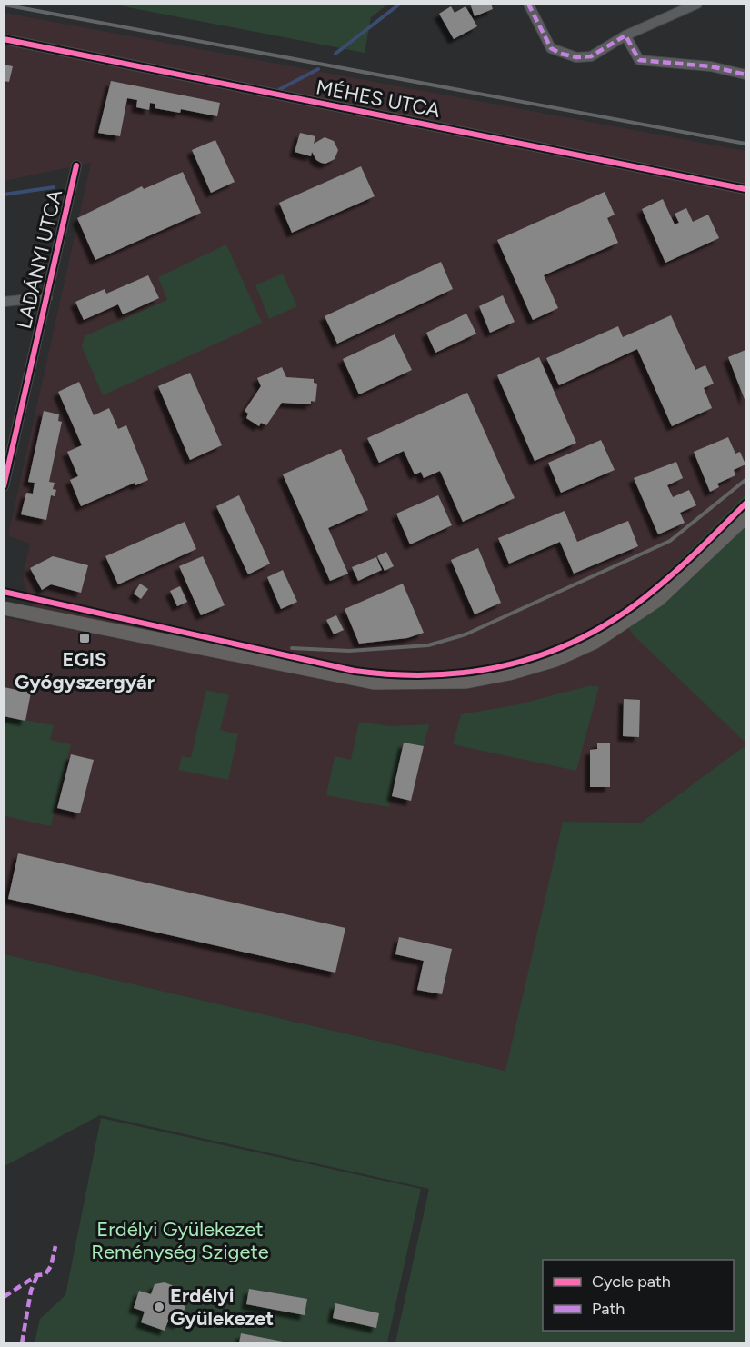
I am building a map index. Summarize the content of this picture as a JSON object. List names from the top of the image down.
{
  "streets": {
    "street": ["MÉHES UTCA", "LADÁNYI UTCA"]
  },
  "parks": ["Erdélyi Gyülekezet Reménység Szigete"],
  "places": {
    "transit": ["EGIS Gyógyszergyár"],
    "other": ["Erdélyi Gyülekezet"]
  },
  "legend": ["Cycle path", "Path"]
}
